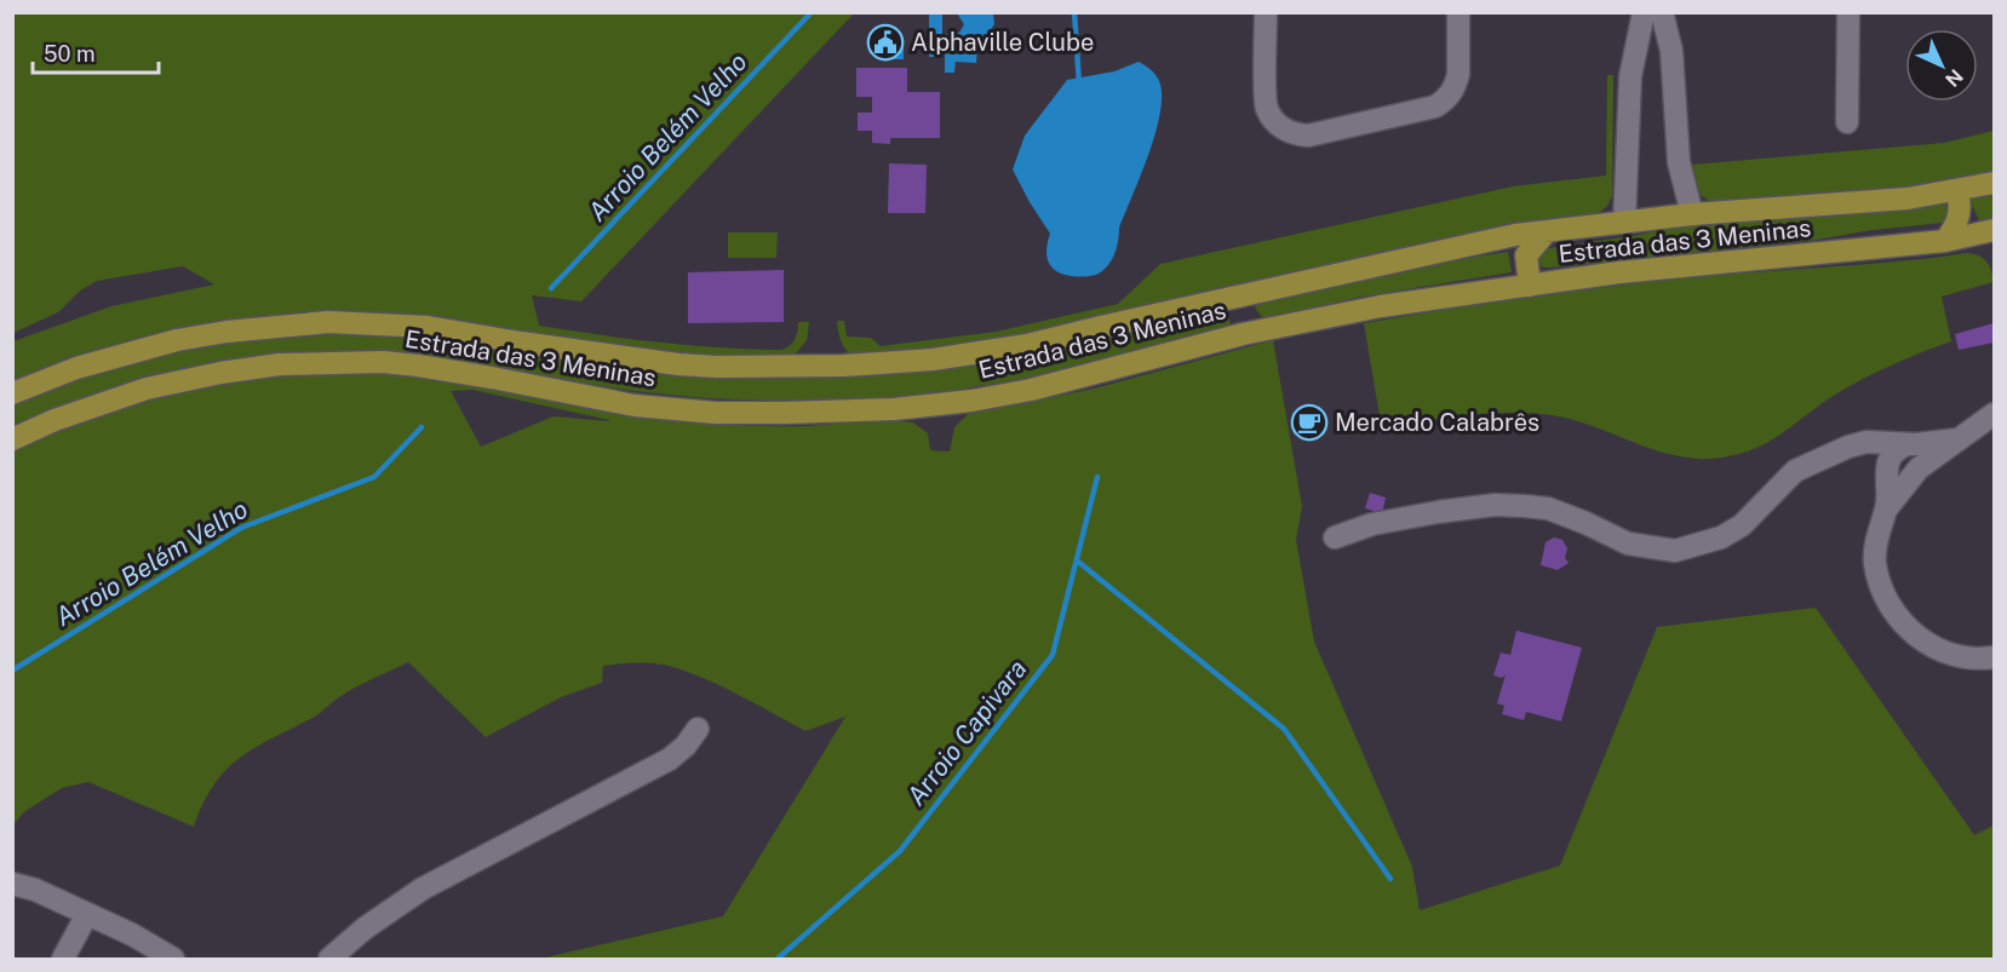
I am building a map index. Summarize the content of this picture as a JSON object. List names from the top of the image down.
{
  "streets": {
    "main road": ["Estrada das 3 Meninas"]
  },
  "water": ["Arroio Belém Velho", "Arroio Capivara"],
  "places": {
    "public building": ["Alphaville Clube"],
    "cafe": ["Mercado Calabrês"]
  },
  "scale_bar": "50 m",
  "north": "bottom right"
}
